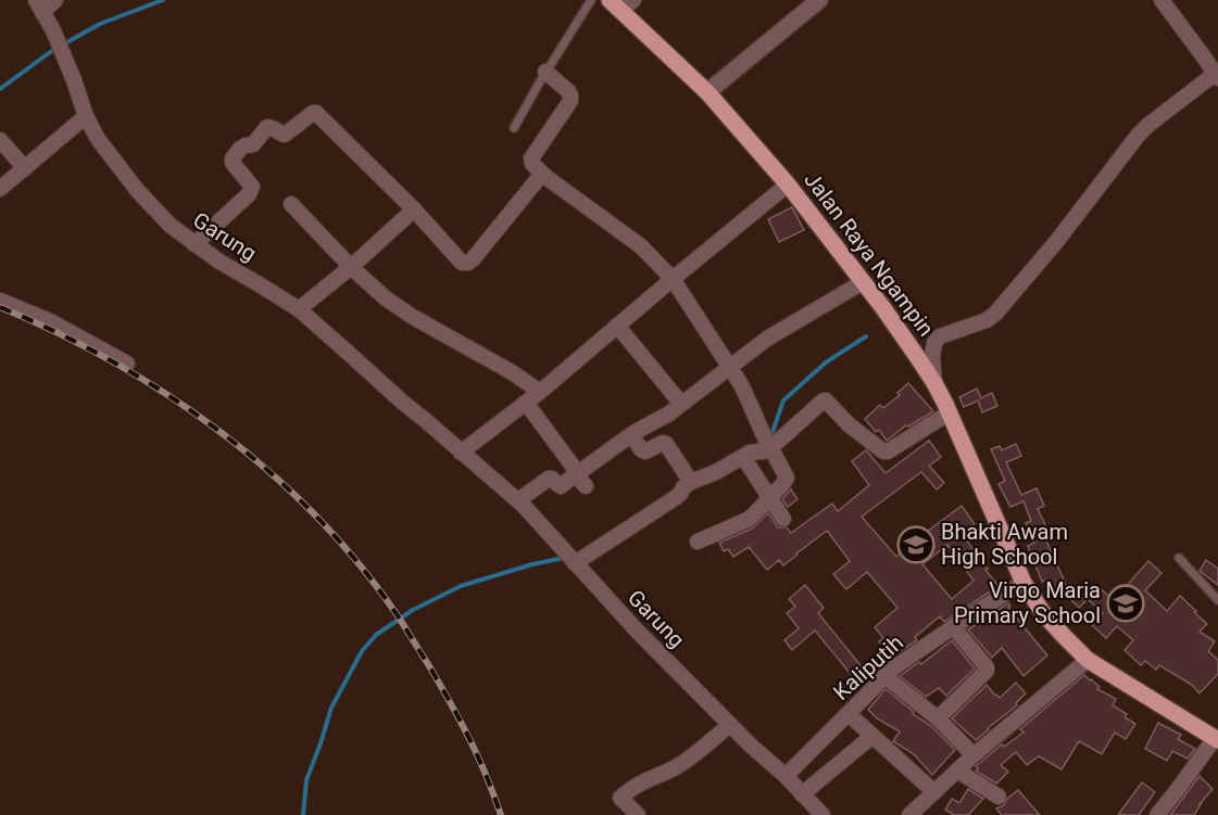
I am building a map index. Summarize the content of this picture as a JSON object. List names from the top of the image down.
{
  "streets": {
    "main road": ["Jalan Raya Ngampin"],
    "street": ["Garung", "Kaliputih"]
  },
  "crossings": [
    ["Garung", "Kaliputih"],
    ["Jalan Raya Ngampin", "Kaliputih"]
  ],
  "places": {
    "school or university": ["Bhakti Awam High School", "Virgo Maria Primary School"]
  }
}
